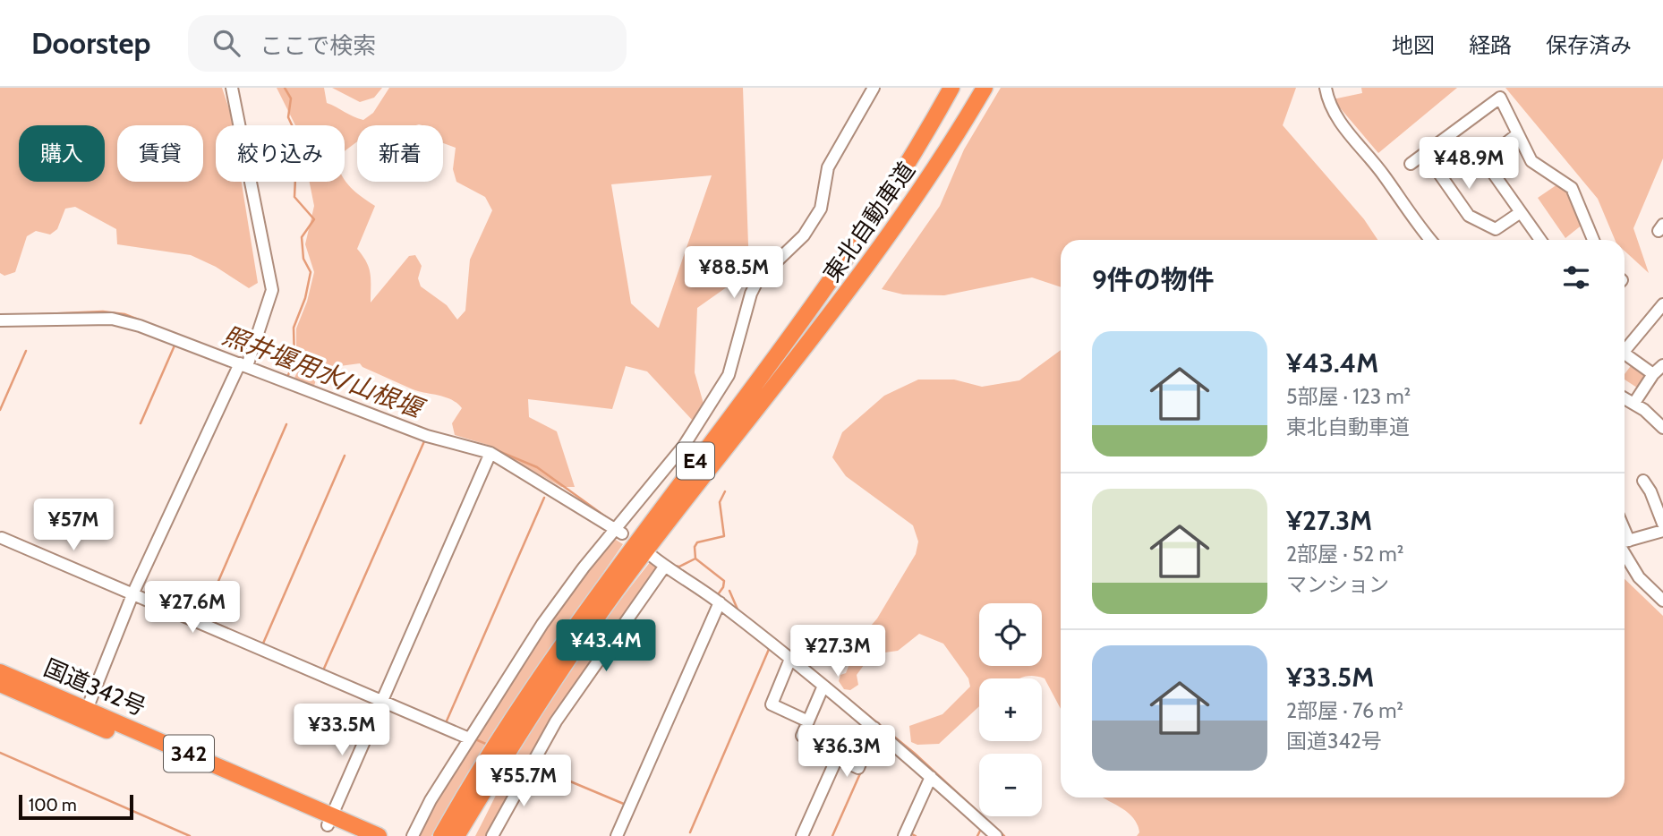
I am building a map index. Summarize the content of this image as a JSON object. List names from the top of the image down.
{
  "streets": {
    "highway": [
      "東北自動車道",
      "E4",
      "国道342号",
      "342"
    ]
  },
  "water": ["照井堰用水/山根堰"],
  "scale_bar": "100 m",
  "page": {
    "header": "Doorstep",
    "search": "ここで検索",
    "nav": ["地図", "経路", "保存済み"],
    "chip": [
      "購入",
      "賃貸",
      "絞り込み",
      "新着"
    ],
    "price": [
      "¥48.9M",
      "¥88.5M",
      "¥57M",
      "¥27.6M",
      "¥43.4M",
      "¥27.3M",
      "¥33.5M",
      "¥36.3M",
      "¥55.7M"
    ],
    "heading": "9件の物件",
    "list": [
      {
        "name": "¥43.4M",
        "note": "5部屋 · 123 m² · 東北自動車道"
      },
      {
        "name": "¥27.3M",
        "note": "2部屋 · 52 m² · マンション"
      },
      {
        "name": "¥33.5M",
        "note": "2部屋 · 76 m² · 国道342号"
      }
    ],
    "map_buttons": ["+", "−"],
    "scale": "100 m"
  }
}
